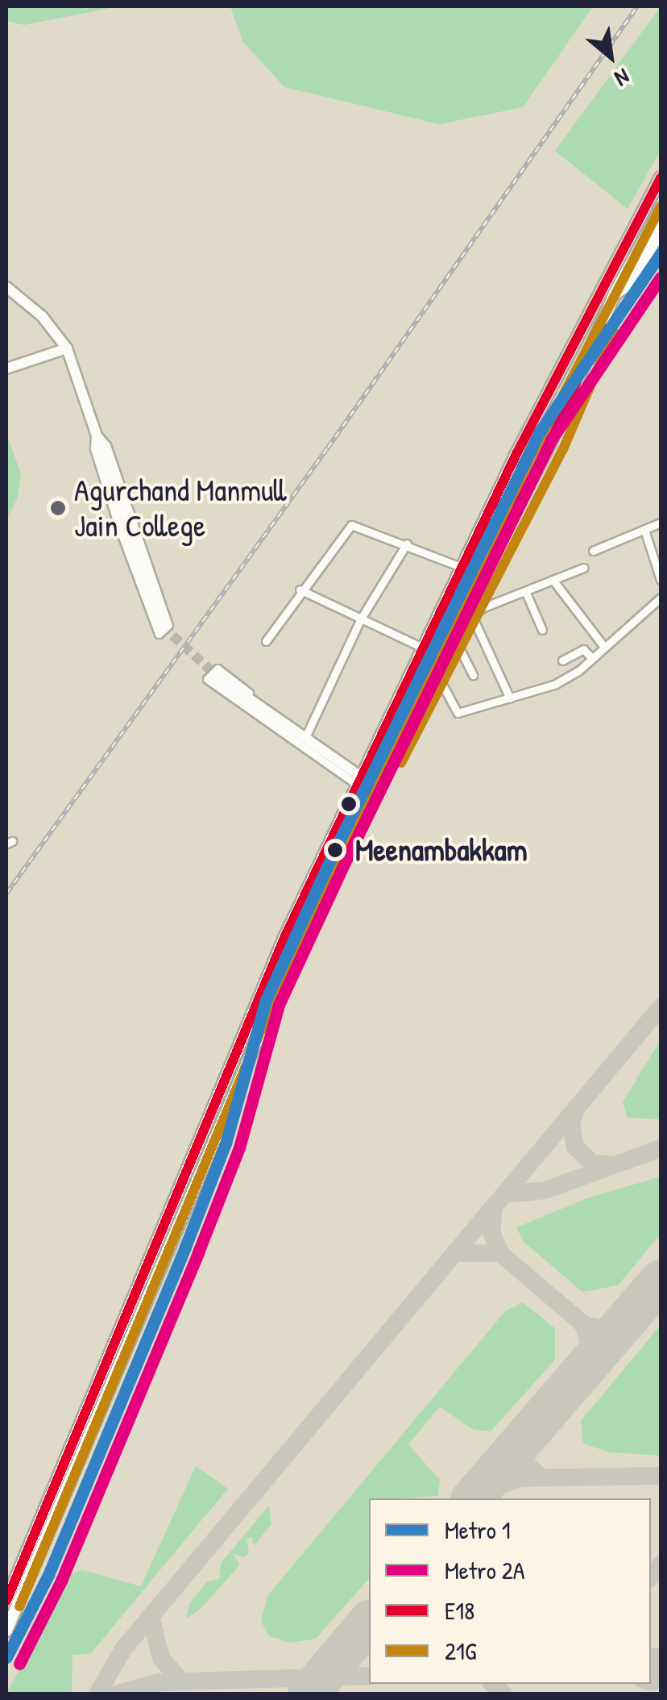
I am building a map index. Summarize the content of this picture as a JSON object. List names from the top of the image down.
{
  "places": ["Agurchand Manmull Jain College", "Meenambakkam"],
  "lines": [
    "transit line E18",
    "transit line 21G",
    "metro line 1",
    "metro line 2A"
  ],
  "legend": [
    "Metro 1",
    "Metro 2A",
    "E18",
    "21G"
  ],
  "north": "bottom right"
}
